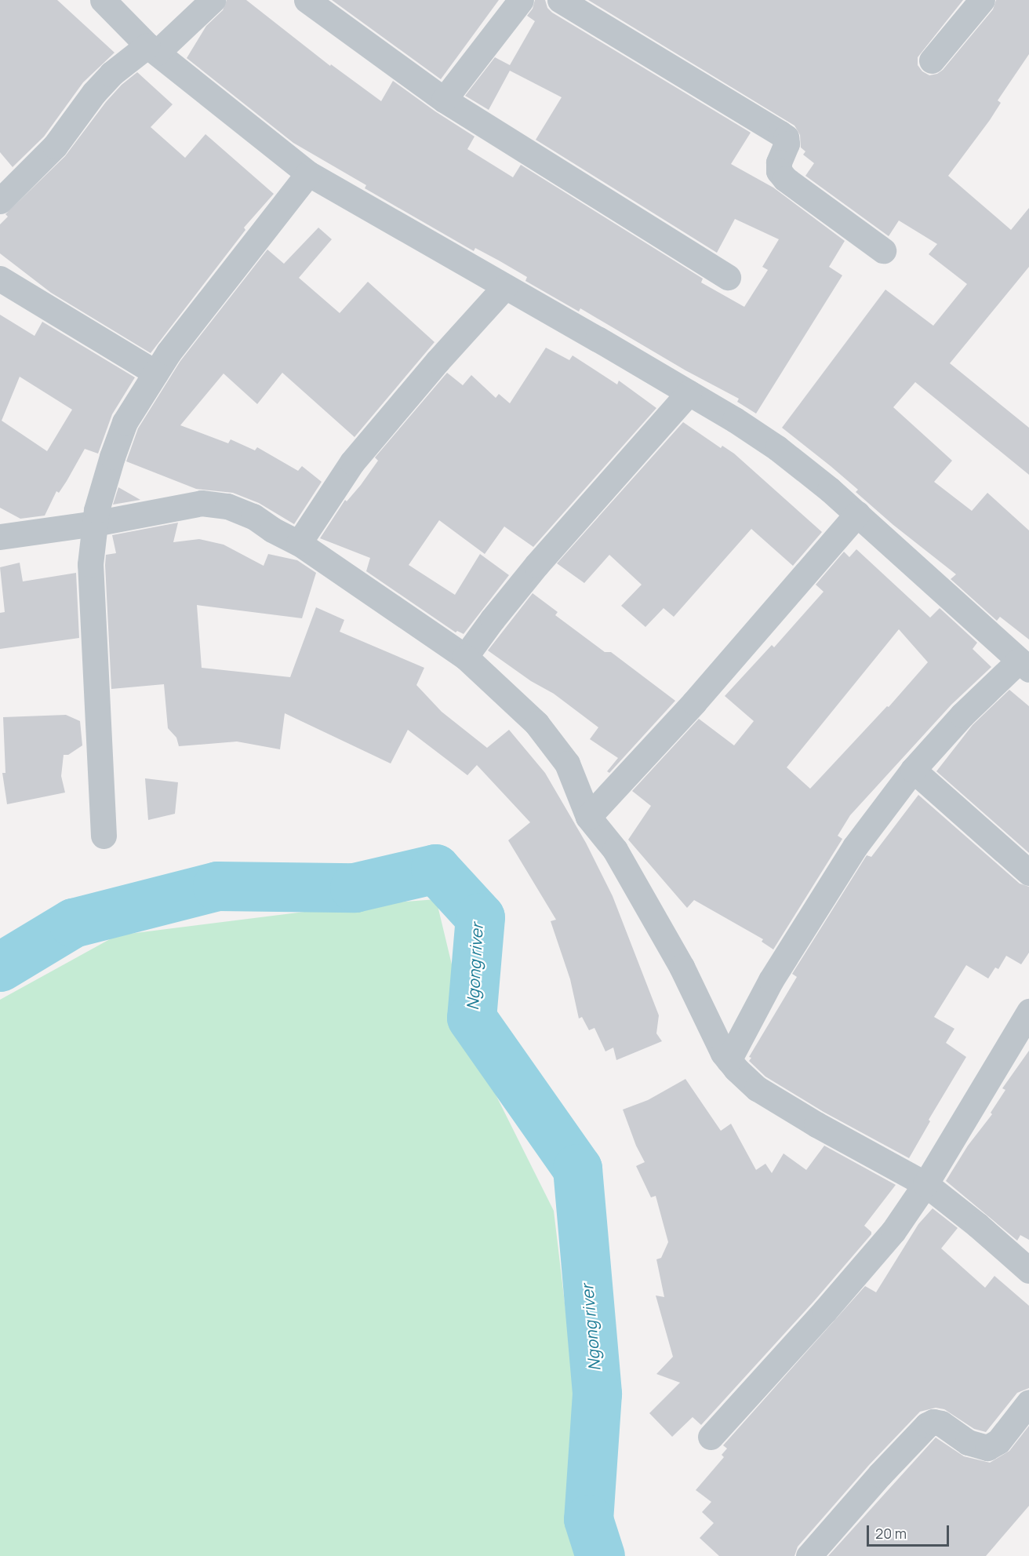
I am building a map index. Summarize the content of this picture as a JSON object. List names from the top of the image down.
{
  "water": ["Ngong river"],
  "scale_bar": "20 m"
}
